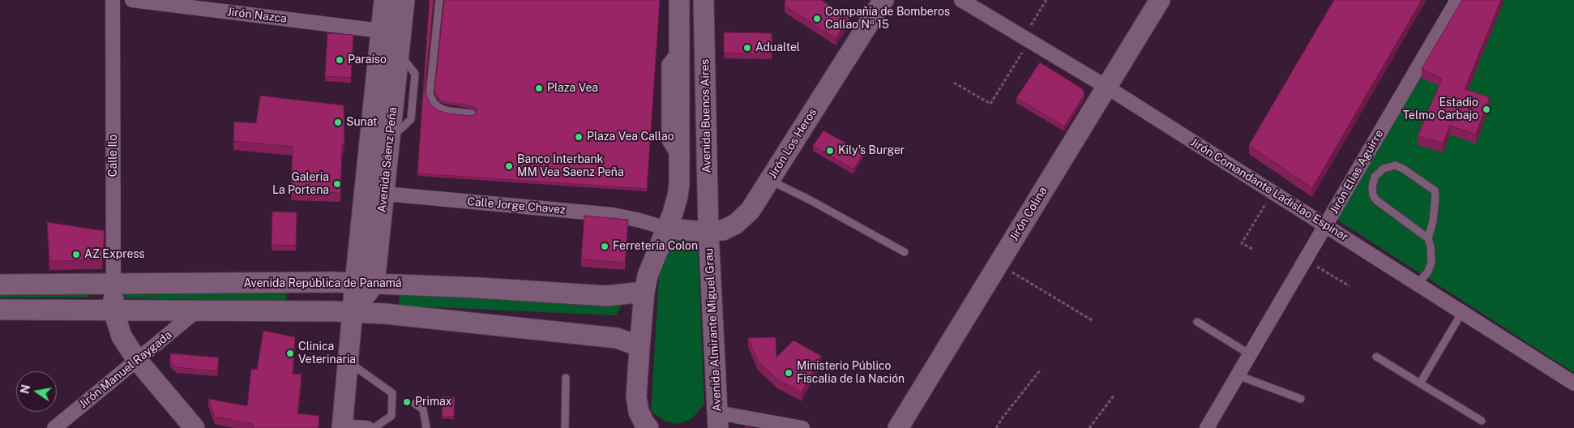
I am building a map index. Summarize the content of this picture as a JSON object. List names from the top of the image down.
{
  "streets": {
    "main road": [
      "Avenida Buenos Aires",
      "Jirón Los Heros",
      "Calle Ilo",
      "Avenida Sáenz Peña",
      "Jirón Colina",
      "Avenida República de Panamá",
      "Avenida Almirante Miguel Grau"
    ],
    "street": [
      "Jirón Nazca",
      "Jirón Elias Aguirre",
      "Jirón Comandante Ladislao Espinar",
      "Calle Jorge Chavez",
      "Jirón Manuel Raygada"
    ]
  },
  "crossings": [
    ["Jirón Nazca", "Avenida Sáenz Peña"],
    ["Avenida Buenos Aires", "Jirón Los Heros"],
    ["Avenida Buenos Aires", "Avenida Almirante Miguel Grau"],
    ["Jirón Los Heros", "Calle Jorge Chavez"],
    ["Jirón Los Heros", "Avenida Almirante Miguel Grau"],
    ["Calle Ilo", "Avenida República de Panamá"],
    ["Calle Ilo", "Jirón Manuel Raygada"],
    ["Avenida Sáenz Peña", "Calle Jorge Chavez"],
    ["Avenida Sáenz Peña", "Avenida República de Panamá"],
    ["Jirón Elias Aguirre", "Jirón Comandante Ladislao Espinar"],
    ["Jirón Comandante Ladislao Espinar", "Jirón Colina"]
  ],
  "places": [
    "Compañía de Bomberos Callao Nº 15",
    "Adualtel",
    "Paraíso",
    "Plaza Vea",
    "Estadio Telmo Carbajo",
    "Sunat",
    "Plaza Vea Callao",
    "Kily's Burger",
    "Banco Interbank MM Vea Saenz Peña",
    "Galeria La Portena",
    "Ferretería Colon",
    "AZ Express",
    "Clinica Veterinaria",
    "Ministerio Público Fiscalia de la Nación",
    "Primax"
  ],
  "north": "left"
}
